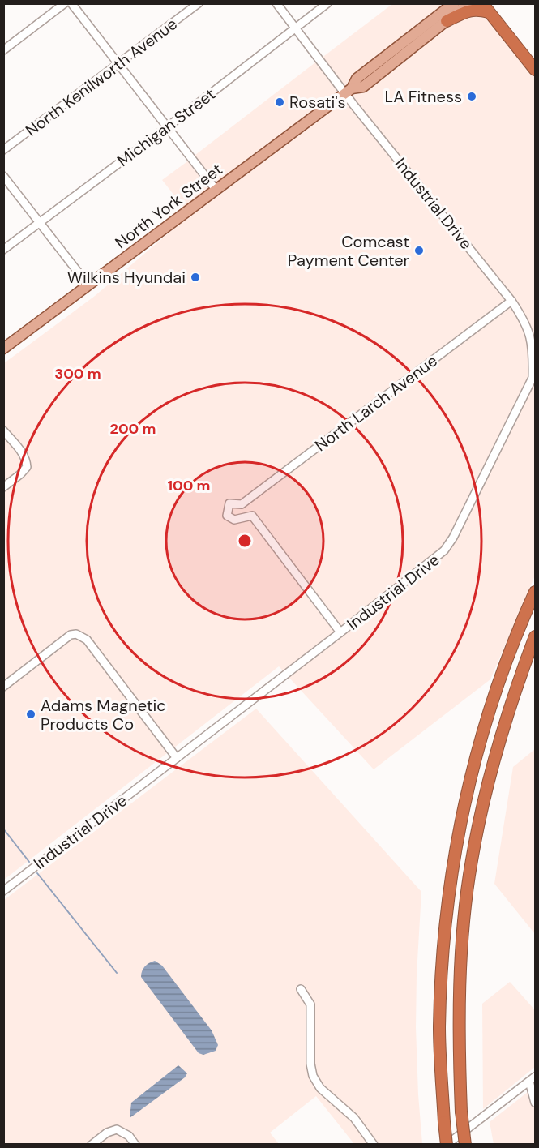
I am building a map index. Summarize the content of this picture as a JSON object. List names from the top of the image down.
{
  "streets": {
    "main road": ["North York Street"],
    "street": [
      "North Kenilworth Avenue",
      "Michigan Street",
      "Industrial Drive",
      "North Larch Avenue"
    ]
  },
  "crossings": [
    ["Michigan Street", "Industrial Drive"],
    ["Industrial Drive", "North York Street"],
    ["Industrial Drive", "North Larch Avenue"]
  ],
  "places": [
    "LA Fitness",
    "Rosati's",
    "Comcast Payment Center",
    "Wilkins Hyundai",
    "Adams Magnetic Products Co"
  ],
  "rings": ["300 m", "200 m", "100 m"]
}
